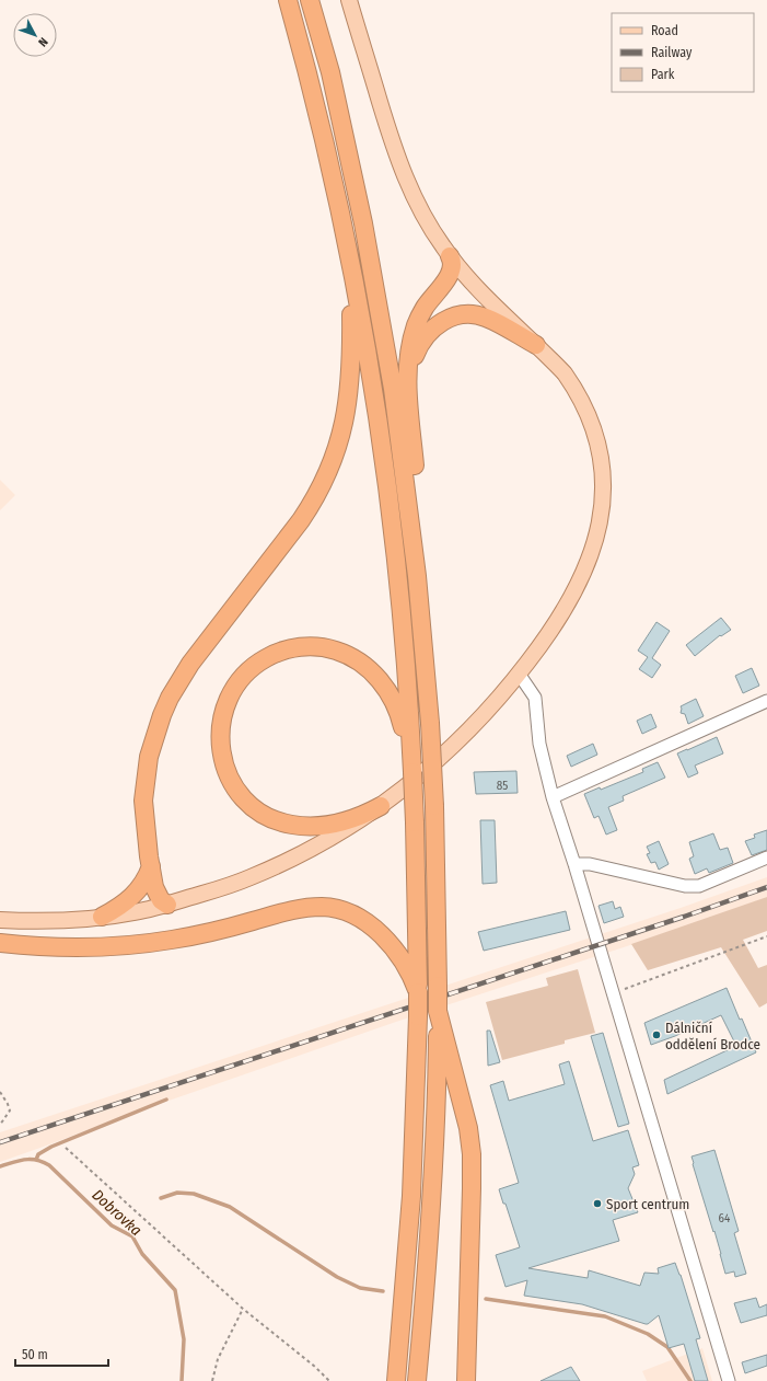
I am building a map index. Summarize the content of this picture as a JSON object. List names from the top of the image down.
{
  "water": ["Dobrovka"],
  "places": ["Dálniční oddělení Brodce", "Sport centrum"],
  "house_numbers": ["85", "64"],
  "legend": ["Road", "Railway", "Park"],
  "scale_bar": "50 m",
  "north": "bottom right"
}
